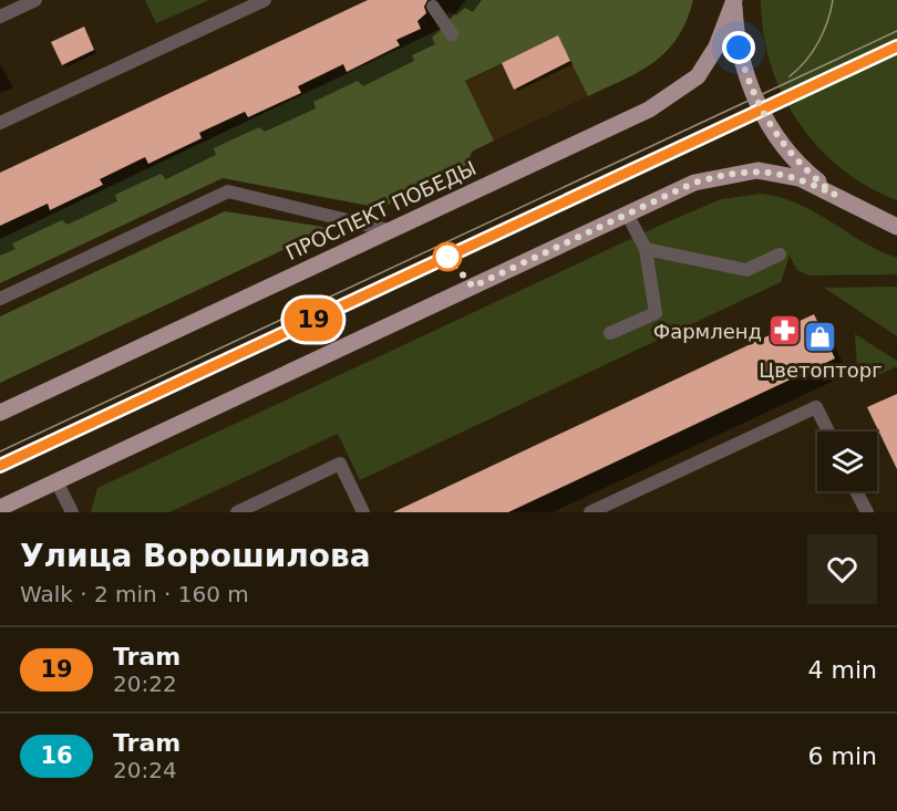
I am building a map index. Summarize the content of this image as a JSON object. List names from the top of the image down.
{
  "streets": {
    "main road": ["ПРОСПЕКТ ПОБЕДЫ"]
  },
  "places": {
    "pharmacy": ["Фармленд"],
    "shop": ["Цветопторг"]
  },
  "lines": ["tram line 19"],
  "page": {
    "on_map": "19",
    "heading": ["Улица Ворошилова", "Walk · 2 min · 160 m"],
    "list": [
      {
        "mark": "19",
        "name": "Tram",
        "note": "20:22",
        "value": "4 min"
      },
      {
        "mark": "16",
        "name": "Tram",
        "note": "20:24",
        "value": "6 min"
      }
    ]
  }
}
